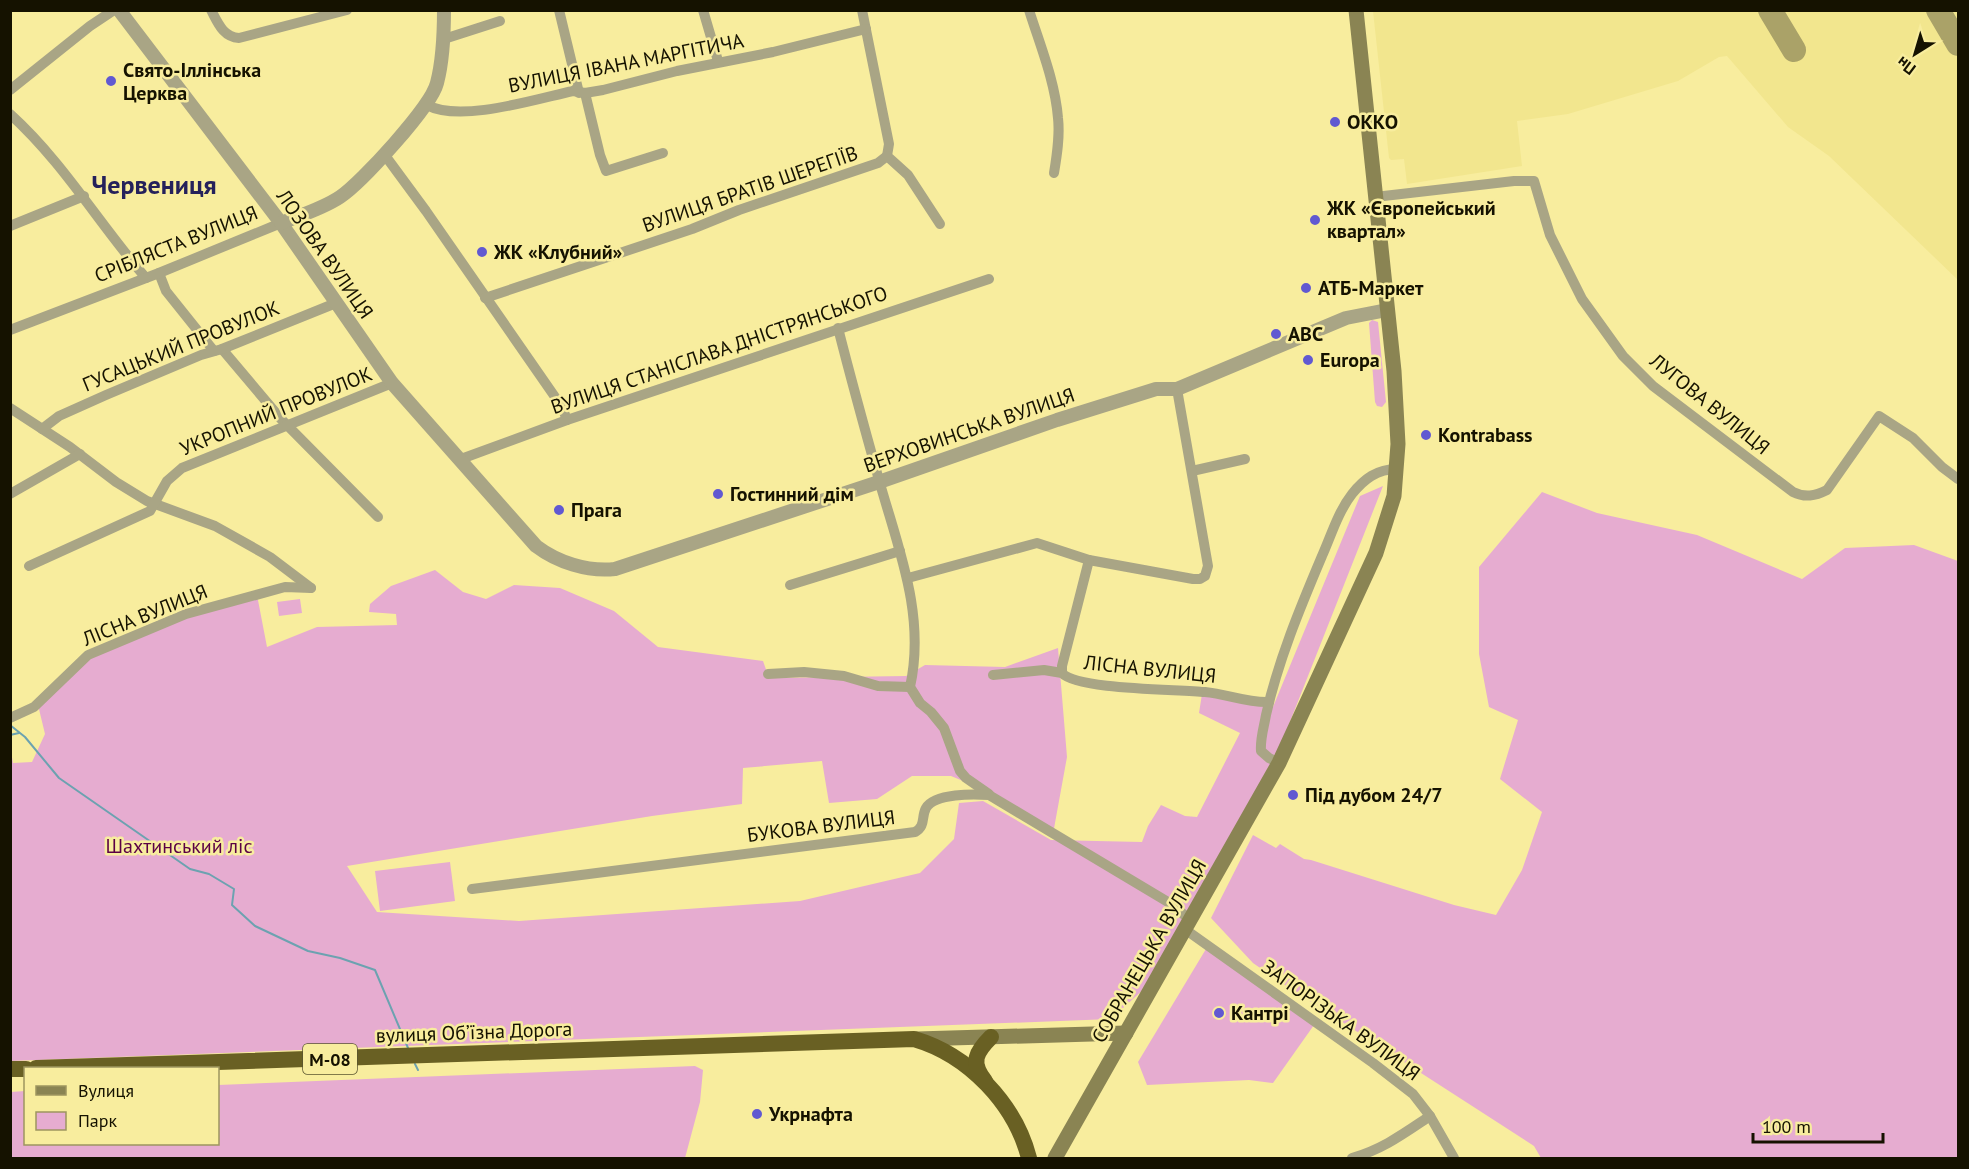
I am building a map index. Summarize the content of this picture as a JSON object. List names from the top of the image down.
{
  "streets": {
    "highway": ["вулиця Обʼїзна Дорога", "М-08"],
    "main road": ["СОБРАНЕЦЬКА ВУЛИЦЯ"],
    "street": [
      "ВУЛИЦЯ ІВАНА МАРГІТИЧА",
      "ВУЛИЦЯ БРАТІВ ШЕРЕГІЇВ",
      "СРІБЛЯСТА ВУЛИЦЯ",
      "ЛОЗОВА ВУЛИЦЯ",
      "ГУСАЦЬКИЙ ПРОВУЛОК",
      "ВУЛИЦЯ СТАНІСЛАВА ДНІСТРЯНСЬКОГО",
      "ЛУГОВА ВУЛИЦЯ",
      "УКРОПНИЙ ПРОВУЛОК",
      "ВЕРХОВИНСЬКА ВУЛИЦЯ",
      "ЛІСНА ВУЛИЦЯ",
      "БУКОВА ВУЛИЦЯ",
      "ЗАПОРІЗЬКА ВУЛИЦЯ"
    ]
  },
  "crossings": [
    ["ВУЛИЦЯ ІВАНА МАРГІТИЧА", "СРІБЛЯСТА ВУЛИЦЯ"],
    ["СРІБЛЯСТА ВУЛИЦЯ", "ЛОЗОВА ВУЛИЦЯ"],
    ["ЛОЗОВА ВУЛИЦЯ", "ГУСАЦЬКИЙ ПРОВУЛОК"],
    ["ЛОЗОВА ВУЛИЦЯ", "ВУЛИЦЯ СТАНІСЛАВА ДНІСТРЯНСЬКОГО"],
    ["ЛОЗОВА ВУЛИЦЯ", "УКРОПНИЙ ПРОВУЛОК"],
    ["ЛОЗОВА ВУЛИЦЯ", "ВЕРХОВИНСЬКА ВУЛИЦЯ"],
    ["ЛУГОВА ВУЛИЦЯ", "СОБРАНЕЦЬКА ВУЛИЦЯ"],
    ["УКРОПНИЙ ПРОВУЛОК", "ЛІСНА ВУЛИЦЯ"],
    ["ВЕРХОВИНСЬКА ВУЛИЦЯ", "СОБРАНЕЦЬКА ВУЛИЦЯ"],
    ["БУКОВА ВУЛИЦЯ", "СОБРАНЕЦЬКА ВУЛИЦЯ"],
    ["БУКОВА ВУЛИЦЯ", "ЗАПОРІЗЬКА ВУЛИЦЯ"],
    ["СОБРАНЕЦЬКА ВУЛИЦЯ", "ЗАПОРІЗЬКА ВУЛИЦЯ"],
    ["СОБРАНЕЦЬКА ВУЛИЦЯ", "вулиця Обʼїзна Дорога"]
  ],
  "districts": ["Червениця"],
  "parks": ["Шахтинський ліс"],
  "places": [
    "Свято-Іллінська Церква",
    "ОККО",
    "ЖК «Європейський квартал»",
    "ЖК «Клубний»",
    "АТБ-Маркет",
    "ABC",
    "Europa",
    "Kontrabass",
    "Гостинний дім",
    "Прага",
    "Під дубом 24/7",
    "Кантрі",
    "Укрнафта"
  ],
  "legend": ["Вулиця", "Парк"],
  "scale_bar": "100 m",
  "north": "bottom left"
}
